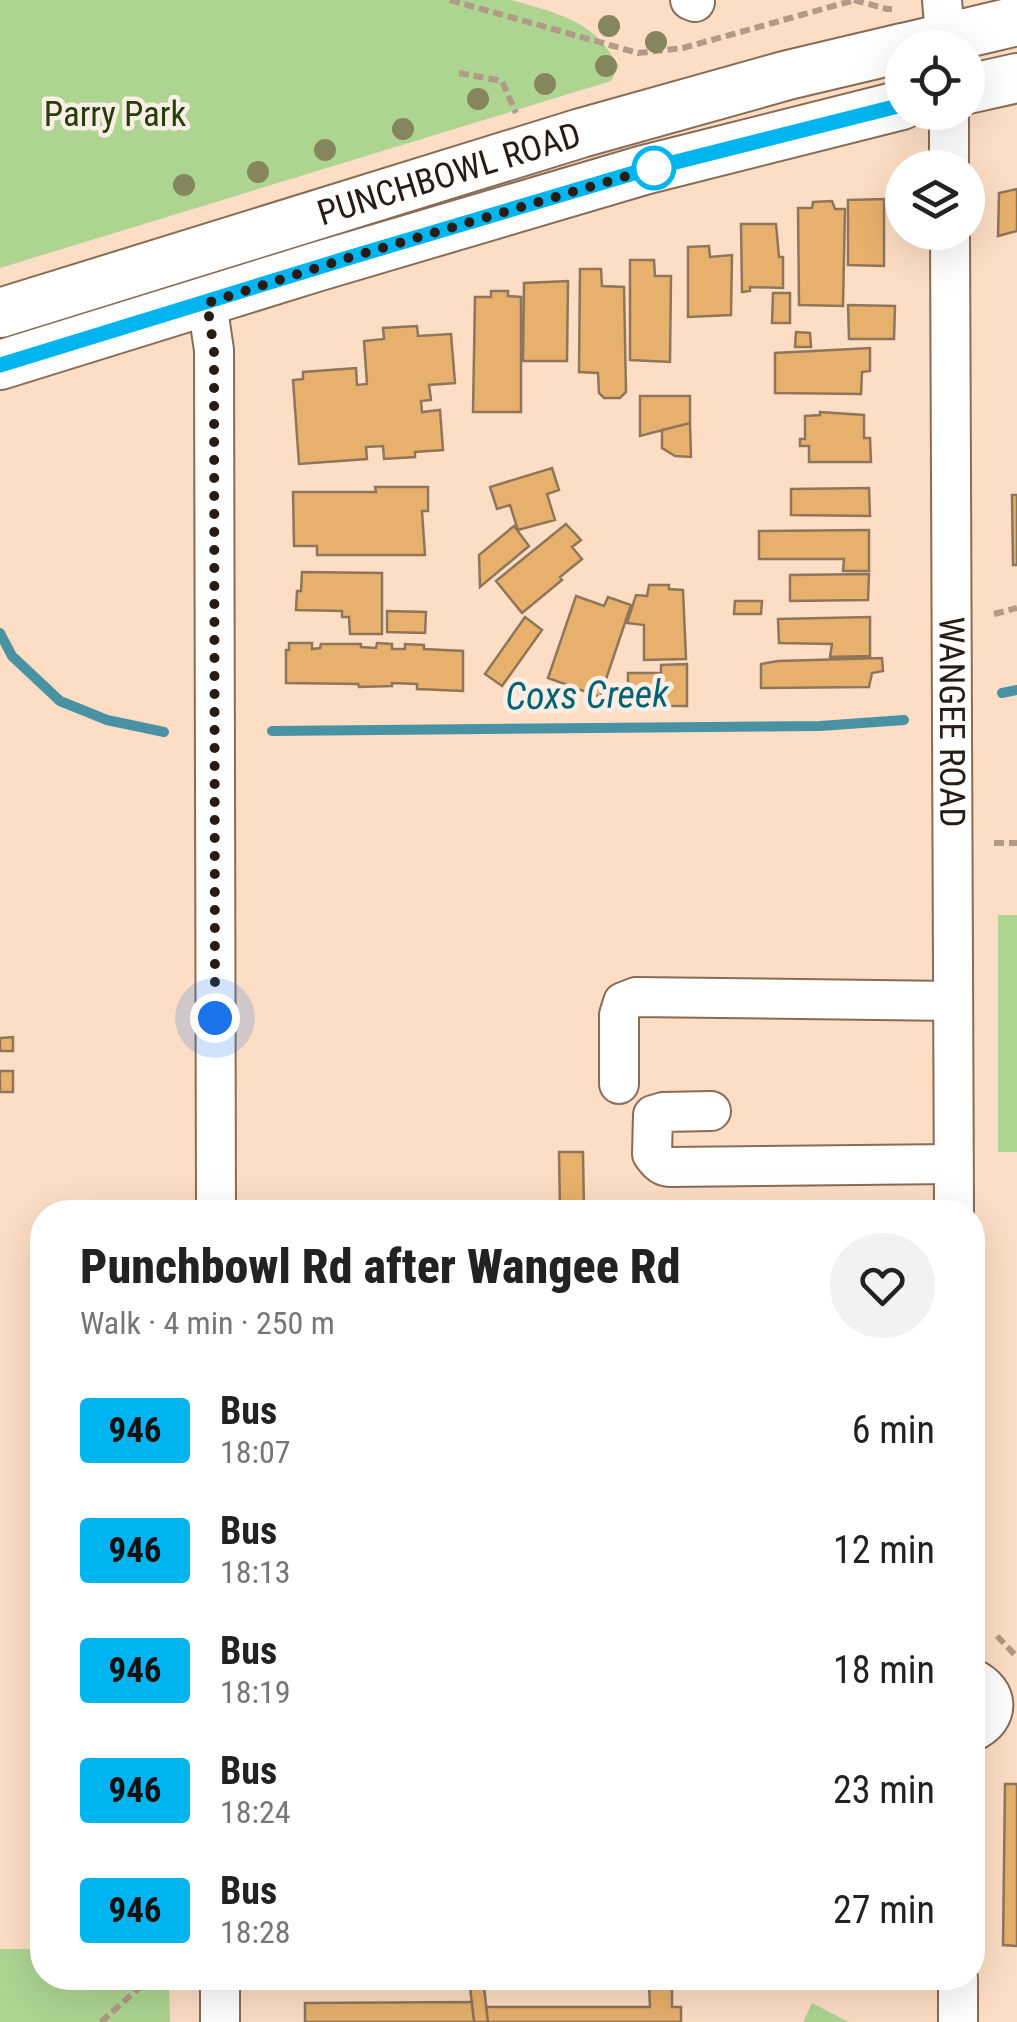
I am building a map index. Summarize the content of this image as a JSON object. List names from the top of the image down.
{
  "streets": {
    "main road": ["PUNCHBOWL ROAD"],
    "street": ["WANGEE ROAD"]
  },
  "water": ["Coxs Creek"],
  "parks": ["Parry Park"],
  "lines": ["bus line 946"],
  "page": {
    "heading": ["Punchbowl Rd after Wangee Rd", "Walk · 4 min · 250 m"],
    "list": [
      {
        "mark": "946",
        "name": "Bus",
        "note": "18:07",
        "value": "6 min"
      },
      {
        "mark": "946",
        "name": "Bus",
        "note": "18:13",
        "value": "12 min"
      },
      {
        "mark": "946",
        "name": "Bus",
        "note": "18:19",
        "value": "18 min"
      },
      {
        "mark": "946",
        "name": "Bus",
        "note": "18:24",
        "value": "23 min"
      },
      {
        "mark": "946",
        "name": "Bus",
        "note": "18:28",
        "value": "27 min"
      }
    ]
  }
}
